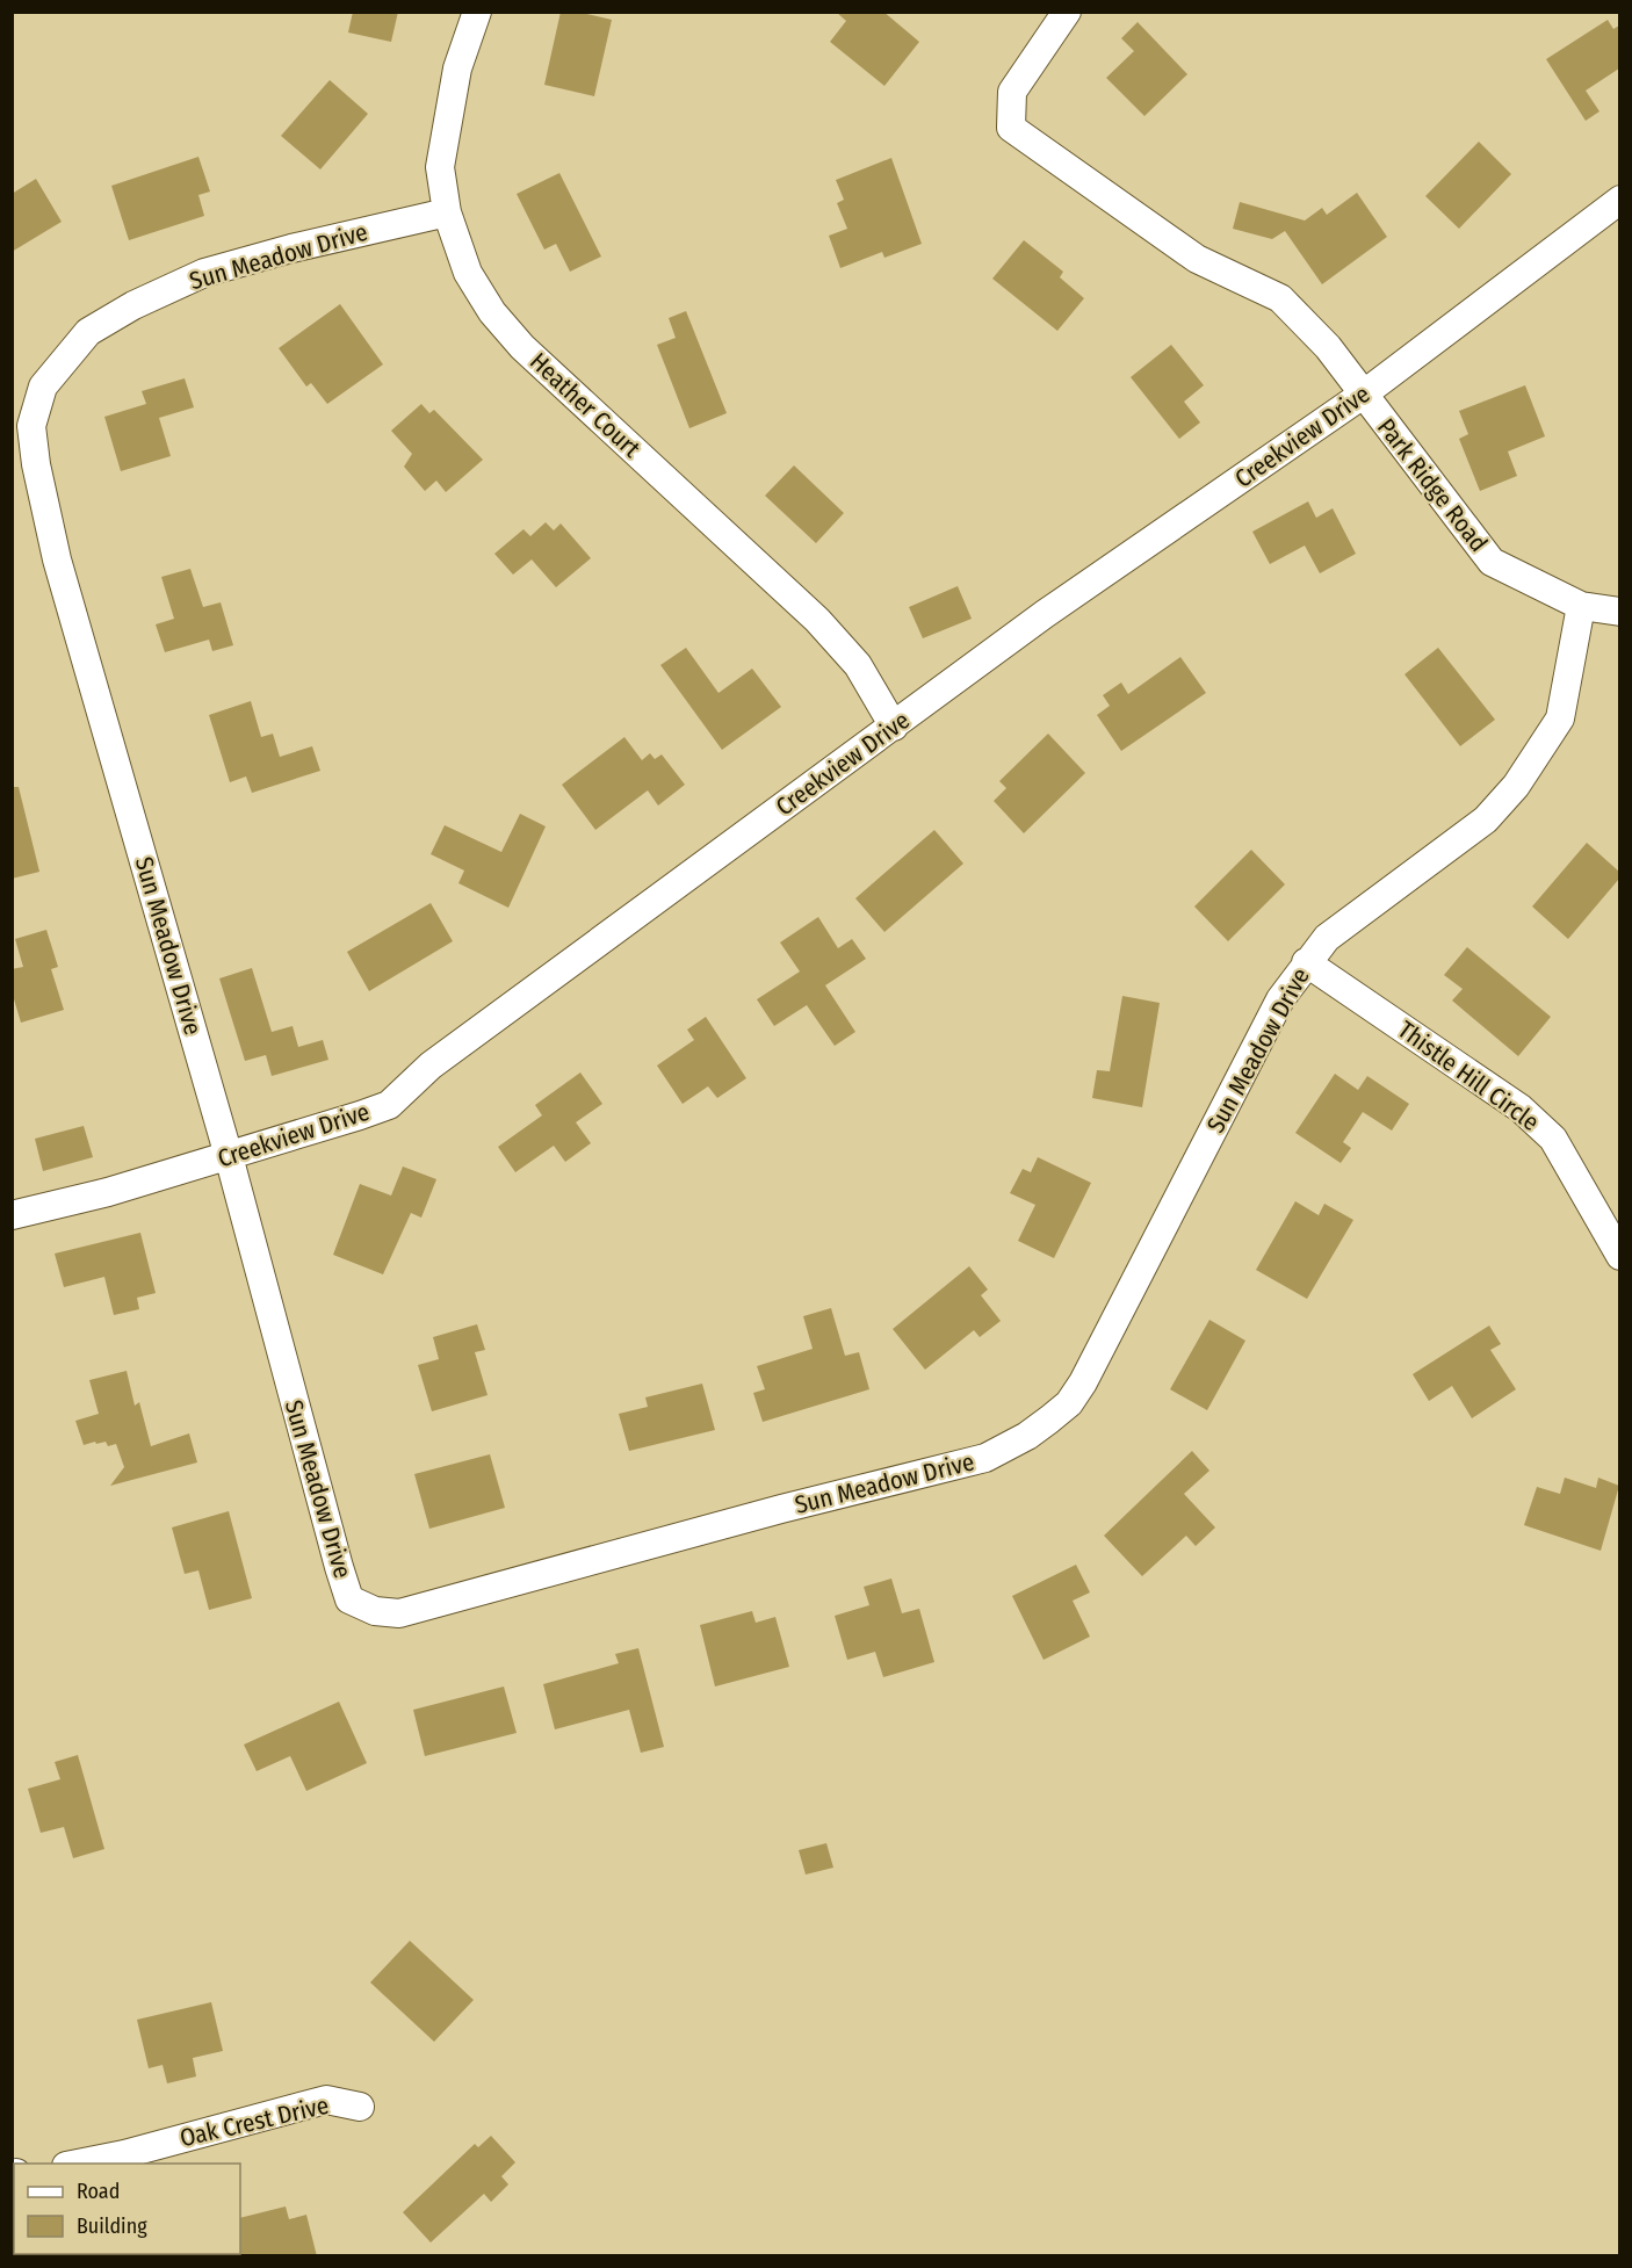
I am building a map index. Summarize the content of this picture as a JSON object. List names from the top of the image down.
{
  "streets": {
    "street": [
      "Sun Meadow Drive",
      "Heather Court",
      "Creekview Drive",
      "Park Ridge Road",
      "Thistle Hill Circle",
      "Oak Crest Drive"
    ]
  },
  "crossings": [
    ["Sun Meadow Drive", "Heather Court"],
    ["Sun Meadow Drive", "Creekview Drive"],
    ["Sun Meadow Drive", "Park Ridge Road"],
    ["Sun Meadow Drive", "Thistle Hill Circle"],
    ["Heather Court", "Creekview Drive"],
    ["Creekview Drive", "Park Ridge Road"]
  ],
  "legend": ["Road", "Building"]
}
